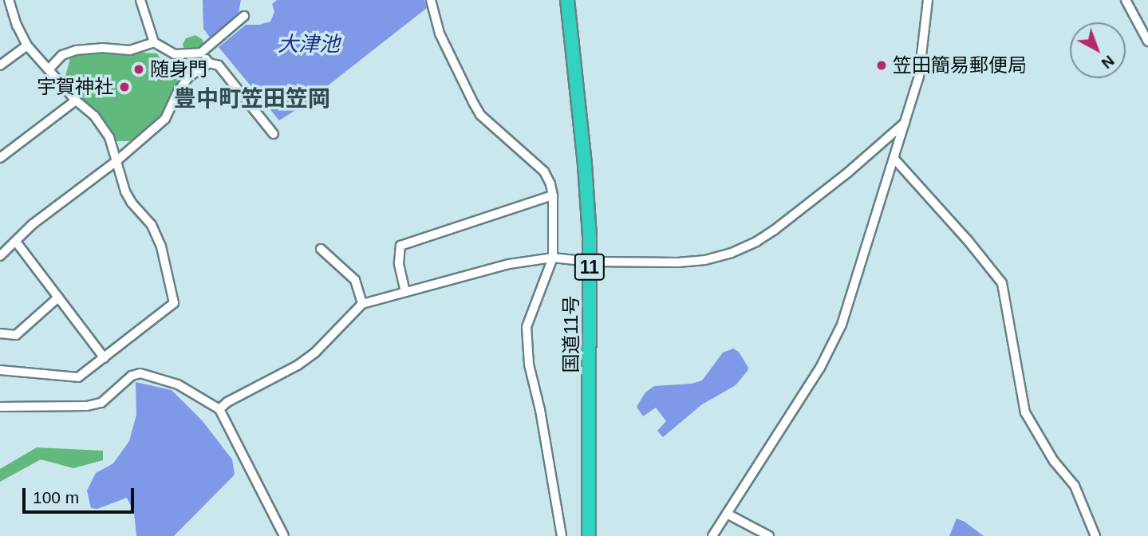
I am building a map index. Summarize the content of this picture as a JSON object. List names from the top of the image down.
{
  "streets": {
    "highway": ["11", "国道11号"]
  },
  "districts": ["豊中町笠田笠岡"],
  "water": ["大津池"],
  "places": ["笠田簡易郵便局", "随身門", "宇賀神社"],
  "scale_bar": "100 m",
  "north": "bottom right"
}
